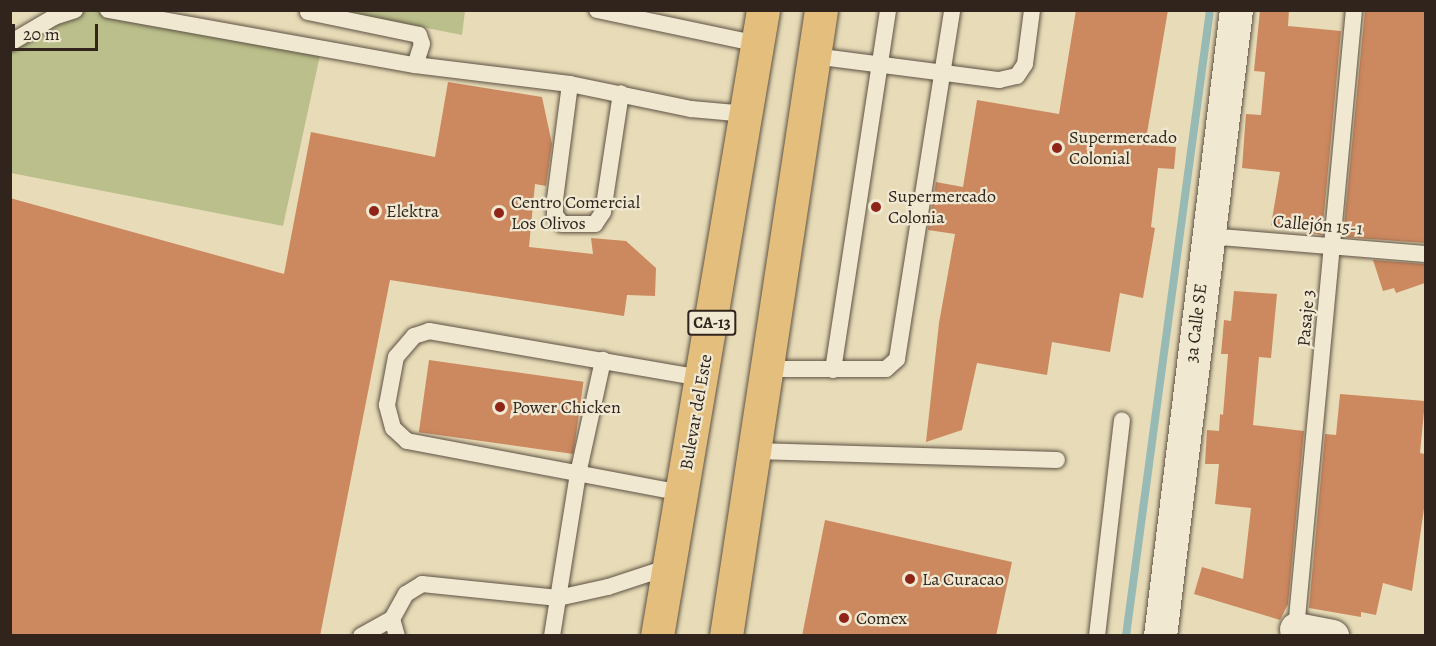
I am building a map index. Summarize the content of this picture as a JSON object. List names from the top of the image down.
{
  "streets": {
    "highway": ["CA-13", "Bulevar del Este"],
    "street": ["3a Calle SE"],
    "lane": ["Callejón 15-1", "Pasaje 3"]
  },
  "crossings": [
    ["Callejón 15-1", "Pasaje 3"],
    ["Callejón 15-1", "3a Calle SE"]
  ],
  "places": [
    "Supermercado Colonial",
    "Supermercado Colonia",
    "Elektra",
    "Centro Comercial Los Olivos",
    "Power Chicken",
    "La Curacao",
    "Comex"
  ],
  "scale_bar": "20 m"
}
